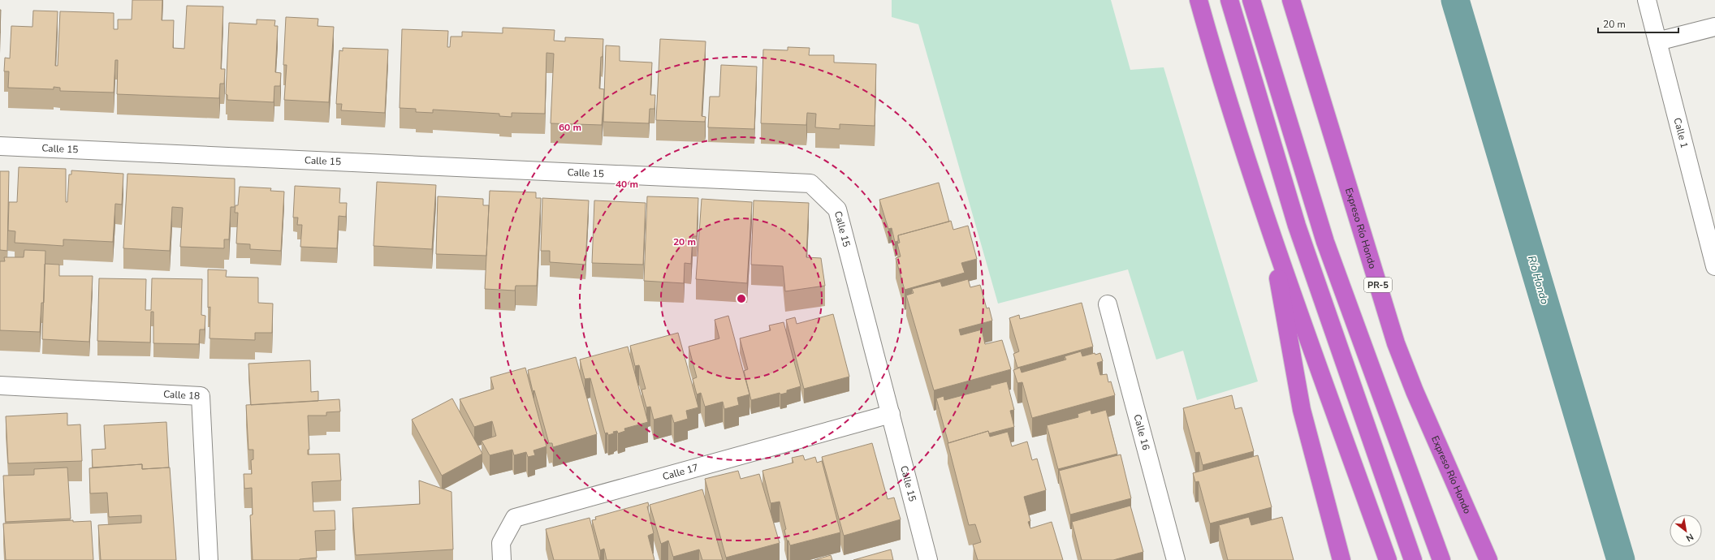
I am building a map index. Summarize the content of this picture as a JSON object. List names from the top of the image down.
{
  "streets": {
    "highway": ["Expreso Río Hondo", "PR-5"],
    "street": [
      "Calle 1",
      "Calle 15",
      "Calle 18",
      "Calle 16",
      "Calle 17"
    ]
  },
  "crossings": [
    ["Calle 15", "Calle 17"]
  ],
  "water": ["Río Hondo"],
  "scale_bar": "20 m",
  "north": "bottom right",
  "rings": ["60 m", "40 m", "20 m"]
}
